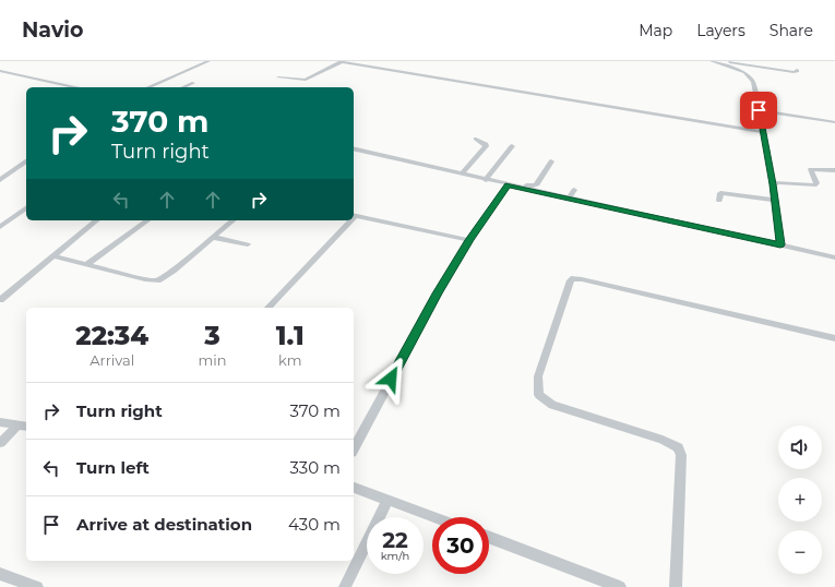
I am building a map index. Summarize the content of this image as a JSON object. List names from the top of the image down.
{
  "page": {
    "header": "Navio",
    "nav": ["Map", "Layers", "Share"],
    "turn": ["370 m", "Turn right"],
    "eta": [
      "22:34",
      "Arrival",
      "3",
      "min",
      "1.1",
      "km"
    ],
    "list": [
      {
        "name": "Turn right",
        "value": "370 m"
      },
      {
        "name": "Turn left",
        "value": "330 m"
      },
      {
        "name": "Arrive at destination",
        "value": "430 m"
      }
    ],
    "map_buttons": ["+", "−"],
    "speed": "22 km/h",
    "limit": "30"
  }
}
